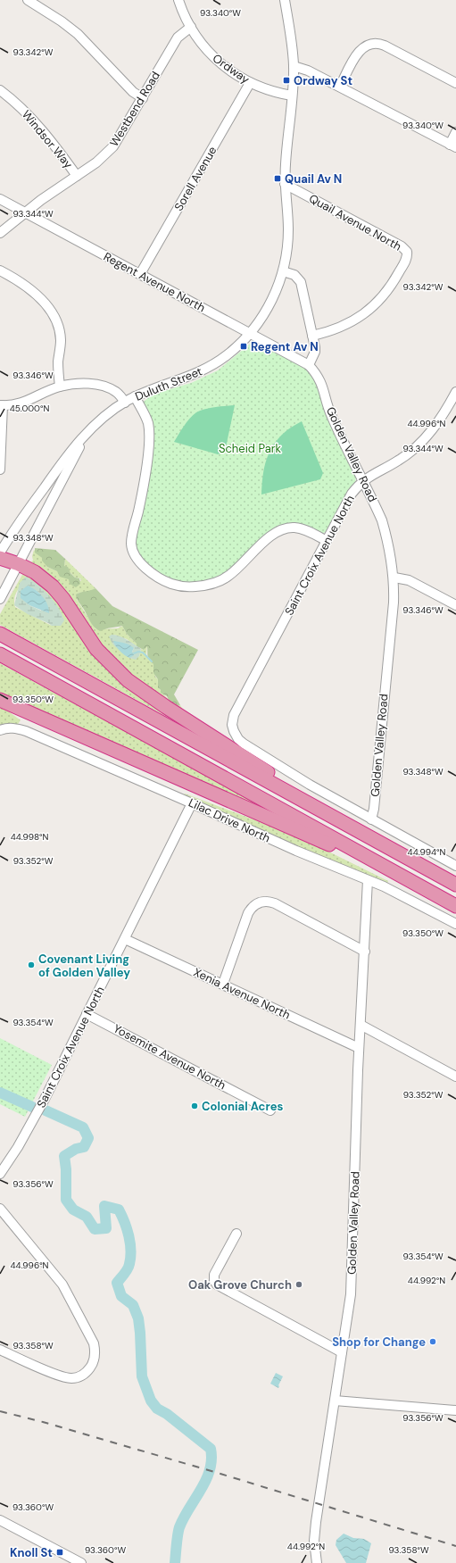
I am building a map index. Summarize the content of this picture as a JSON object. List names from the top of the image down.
{
  "streets": {
    "street": [
      "Ordway",
      "Westbend Road",
      "Windsor Way",
      "Sorell Avenue",
      "Quail Avenue North",
      "Regent Avenue North",
      "Duluth Street",
      "Golden Valley Road",
      "Saint Croix Avenue North",
      "Lilac Drive North",
      "Xenia Avenue North",
      "Yosemite Avenue North"
    ]
  },
  "crossings": [
    ["Ordway", "Westbend Road"],
    ["Ordway", "Sorell Avenue"],
    ["Westbend Road", "Windsor Way"],
    ["Westbend Road", "Regent Avenue North"],
    ["Sorell Avenue", "Regent Avenue North"],
    ["Regent Avenue North", "Duluth Street"],
    ["Regent Avenue North", "Golden Valley Road"],
    ["Golden Valley Road", "Saint Croix Avenue North"],
    ["Golden Valley Road", "Lilac Drive North"],
    ["Golden Valley Road", "Xenia Avenue North"],
    ["Saint Croix Avenue North", "Lilac Drive North"],
    ["Saint Croix Avenue North", "Xenia Avenue North"],
    ["Saint Croix Avenue North", "Yosemite Avenue North"]
  ],
  "parks": ["Scheid Park"],
  "places": {
    "transit": [
      "Ordway St",
      "Quail Av N",
      "Regent Av N",
      "Knoll St"
    ],
    "other": [
      "Covenant Living of Golden Valley",
      "Colonial Acres",
      "Oak Grove Church",
      "Shop for Change"
    ]
  },
  "coordinates": [
    "93.340°W",
    "93.342°W",
    "93.344°W",
    "93.346°W",
    "45.000°N",
    "44.996°N",
    "93.348°W",
    "93.350°W",
    "44.998°N",
    "44.994°N",
    "93.352°W",
    "93.354°W",
    "93.356°W",
    "44.992°N",
    "93.358°W",
    "93.360°W"
  ]
}
